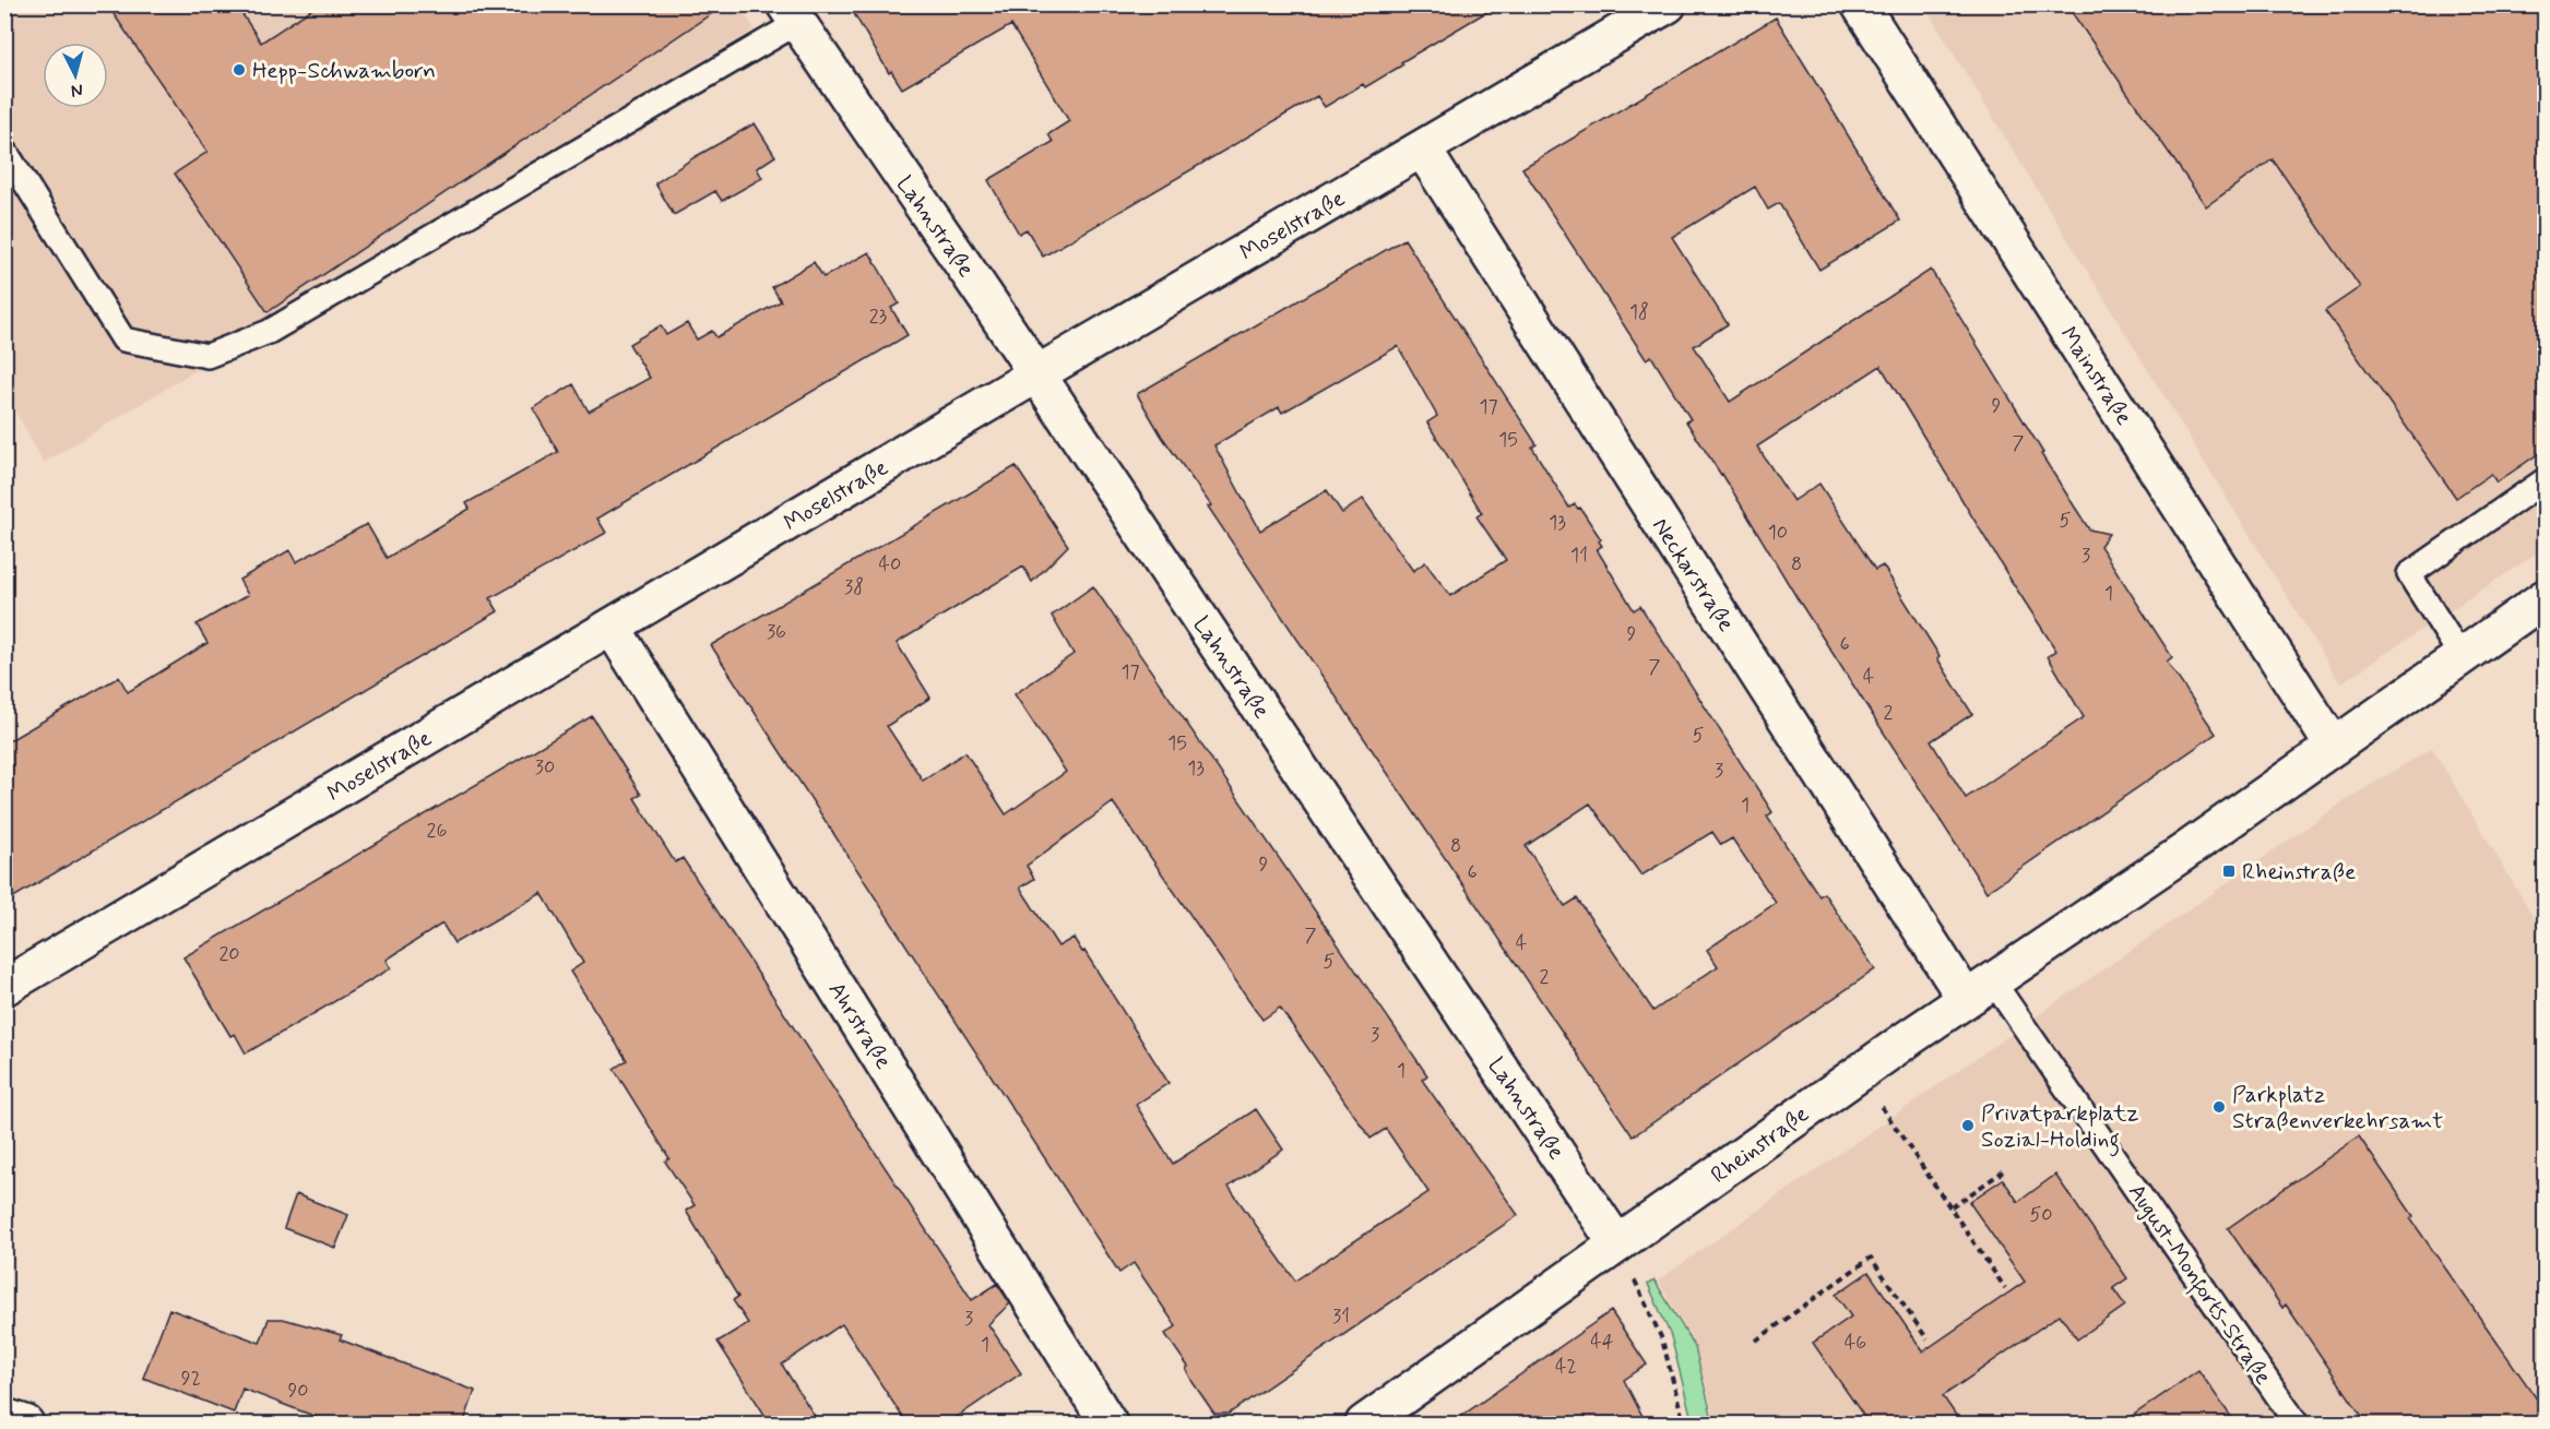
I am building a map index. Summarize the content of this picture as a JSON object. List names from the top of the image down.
{
  "streets": {
    "street": [
      "Moselstraße",
      "Lahnstraße",
      "Mainstraße",
      "Neckarstraße",
      "Ahrstraße",
      "Rheinstraße"
    ],
    "lane": ["August-Monforts-Straße"]
  },
  "crossings": [
    ["Moselstraße", "Lahnstraße"],
    ["Moselstraße", "Neckarstraße"],
    ["Moselstraße", "Ahrstraße"],
    ["Lahnstraße", "Rheinstraße"],
    ["Mainstraße", "Rheinstraße"],
    ["Neckarstraße", "Rheinstraße"],
    ["Neckarstraße", "August-Monforts-Straße"],
    ["Rheinstraße", "August-Monforts-Straße"]
  ],
  "places": {
    "other": ["Hepp-Schwamborn", "Parkplatz Straßenverkehrsamt", "Privatparkplatz Sozial-Holding"],
    "transit": ["Rheinstraße"]
  },
  "house_numbers": [
    "18",
    "23",
    "9",
    "17",
    "15",
    "7",
    "5",
    "13",
    "10",
    "11",
    "3",
    "40",
    "8",
    "38",
    "1",
    "36",
    "9",
    "6",
    "7",
    "17",
    "4",
    "2",
    "5",
    "15",
    "30",
    "13",
    "3",
    "1",
    "26",
    "8",
    "9",
    "6",
    "7",
    "4",
    "20",
    "5",
    "2",
    "3",
    "1",
    "50",
    "31",
    "3",
    "44",
    "46",
    "1",
    "42",
    "92",
    "90"
  ],
  "north": "bottom"
}
